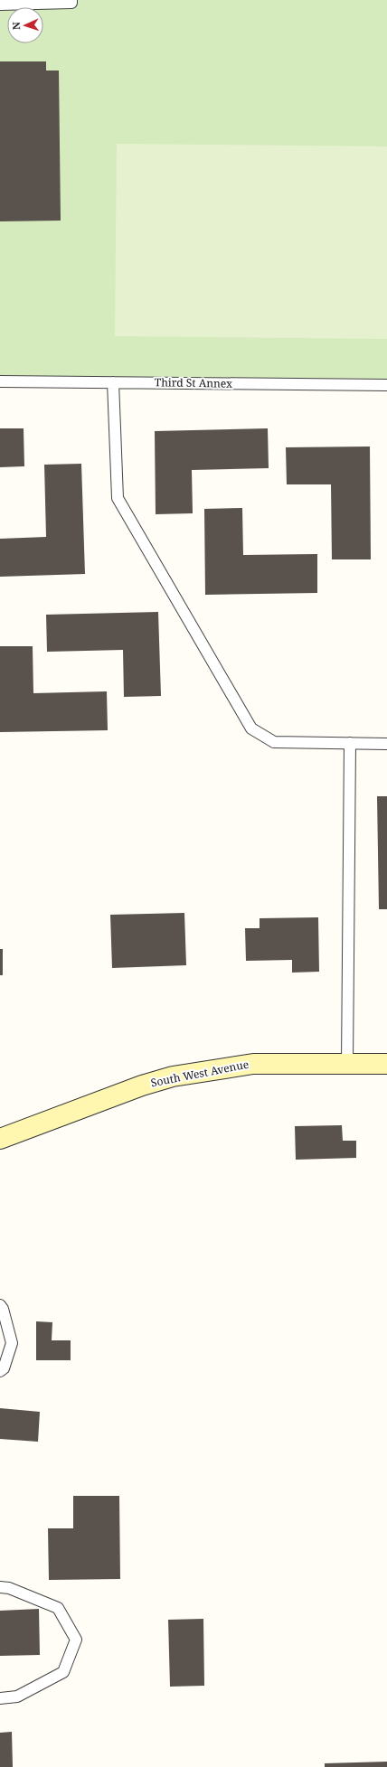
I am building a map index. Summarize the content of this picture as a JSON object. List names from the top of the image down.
{
  "streets": {
    "street": ["South West Avenue"],
    "lane": ["Third St Annex"]
  },
  "north": "left"
}
